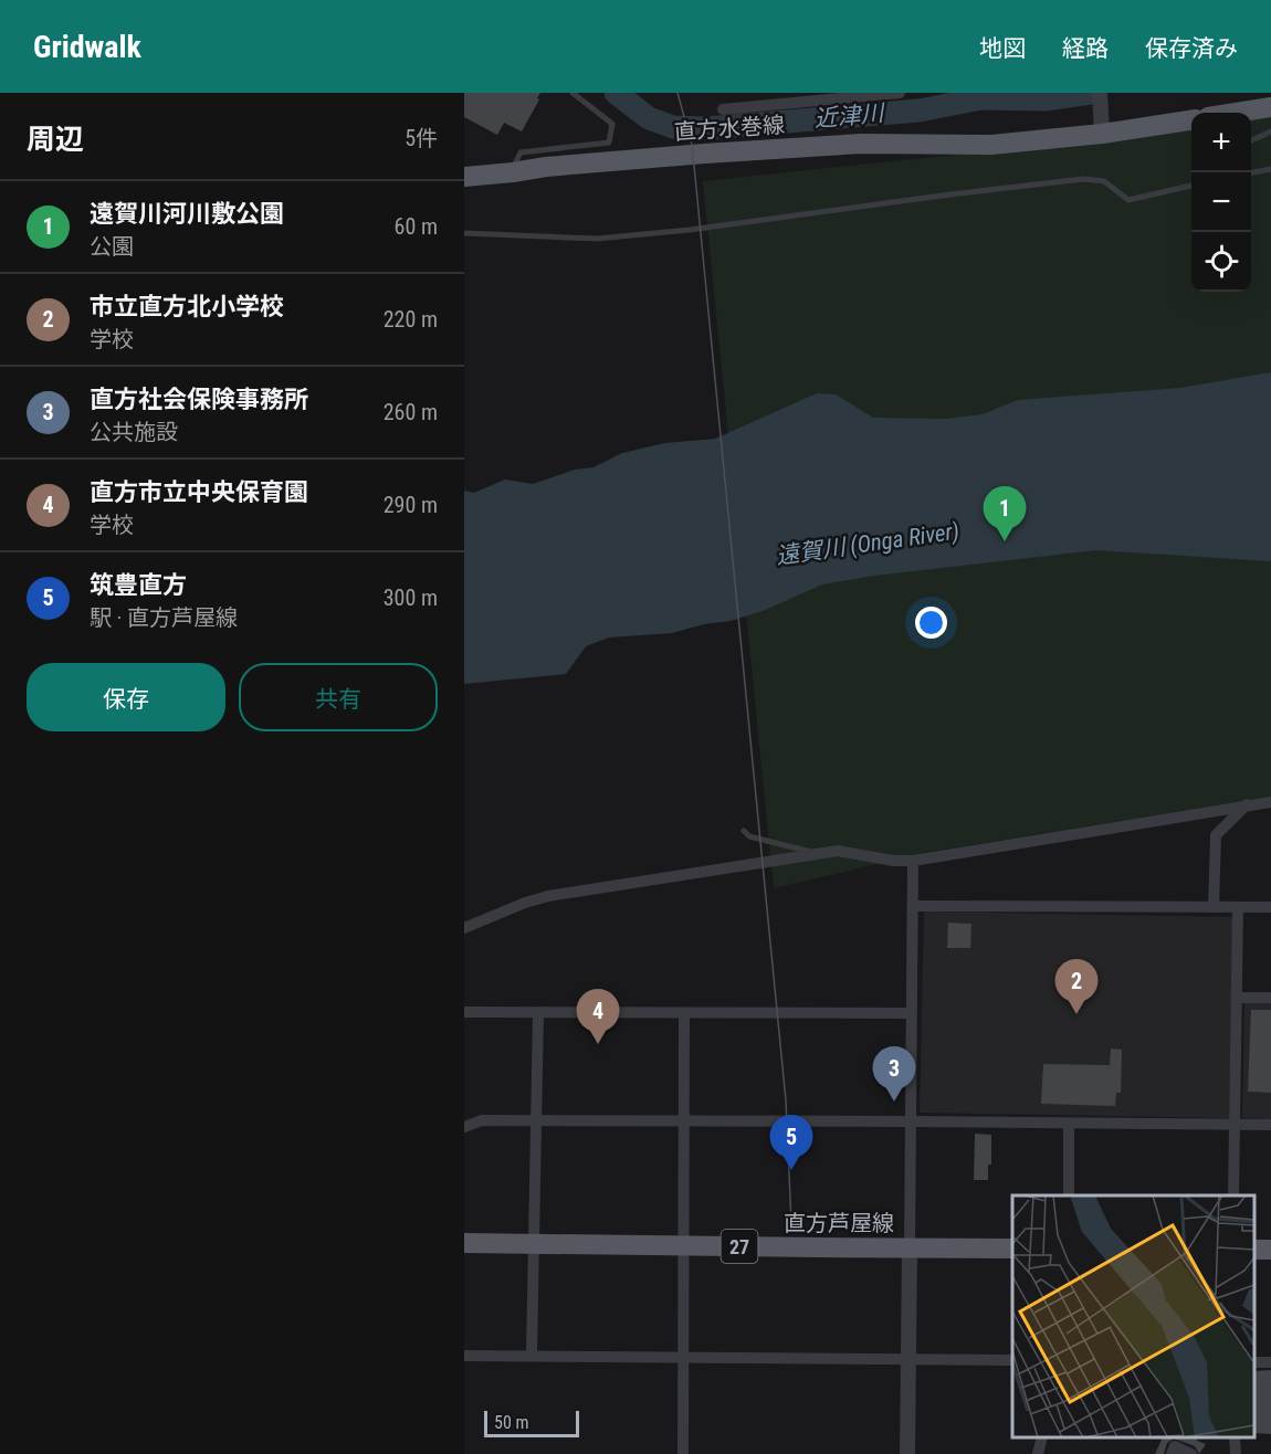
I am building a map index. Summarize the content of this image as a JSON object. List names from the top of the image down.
{
  "streets": {
    "main road": ["直方水巻線", "直方芦屋線", "27"]
  },
  "water": ["近津川", "遠賀川 (Onga River)"],
  "scale_bar": "50 m",
  "page": {
    "header": "Gridwalk",
    "nav": ["地図", "経路", "保存済み"],
    "heading": ["周辺", "5件"],
    "map_buttons": ["+", "−"],
    "list": [
      {
        "mark": "1",
        "name": "遠賀川河川敷公園",
        "note": "公園",
        "value": "60 m"
      },
      {
        "mark": "2",
        "name": "市立直方北小学校",
        "note": "学校",
        "value": "220 m"
      },
      {
        "mark": "3",
        "name": "直方社会保険事務所",
        "note": "公共施設",
        "value": "260 m"
      },
      {
        "mark": "4",
        "name": "直方市立中央保育園",
        "note": "学校",
        "value": "290 m"
      },
      {
        "mark": "5",
        "name": "筑豊直方",
        "note": "駅 · 直方芦屋線",
        "value": "300 m"
      }
    ],
    "pins": [
      "1",
      "2",
      "4",
      "3",
      "5"
    ],
    "buttons": ["保存", "共有"],
    "scale": "50 m"
  }
}
